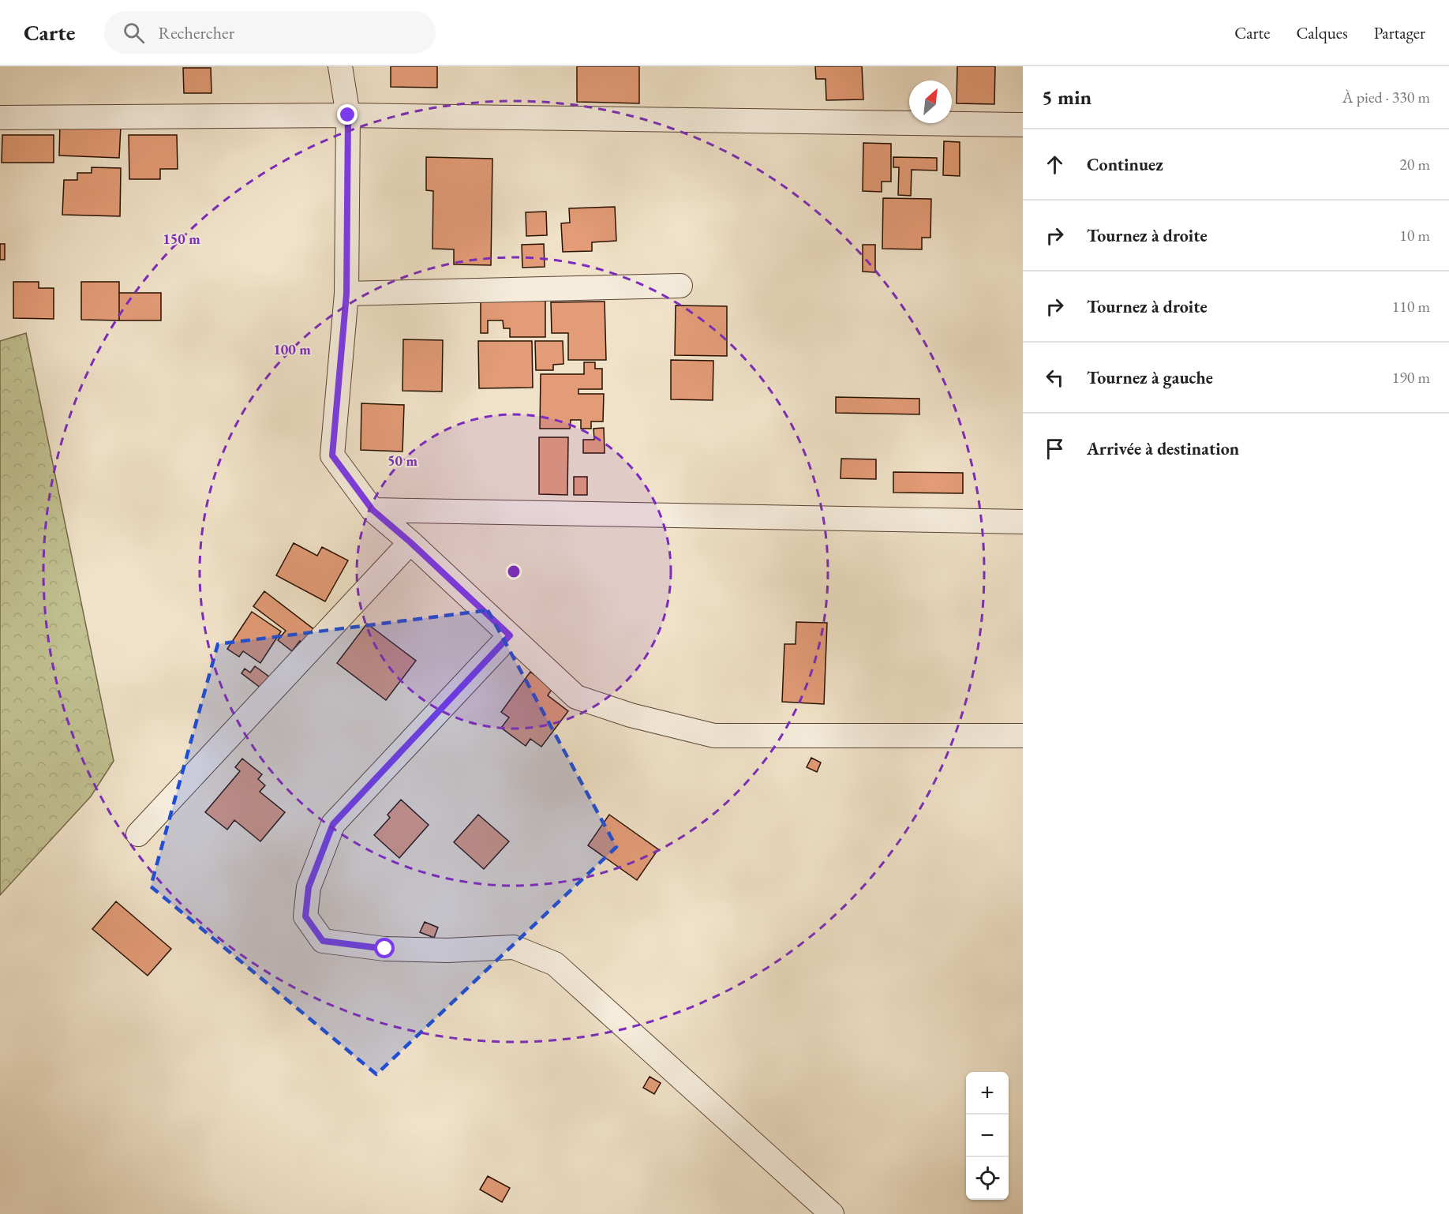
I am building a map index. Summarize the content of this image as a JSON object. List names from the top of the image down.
{
  "north": "top right",
  "page": {
    "header": "Carte",
    "search": "Rechercher",
    "nav": ["Carte", "Calques", "Partager"],
    "heading": ["5 min", "À pied · 330 m"],
    "list": [
      ["Continuez", "20 m"],
      ["Tournez à droite", "10 m"],
      ["Tournez à droite", "110 m"],
      ["Tournez à gauche", "190 m"],
      "Arrivée à destination"
    ],
    "map_buttons": ["+", "−"]
  },
  "rings": ["150 m", "100 m", "50 m"]
}
